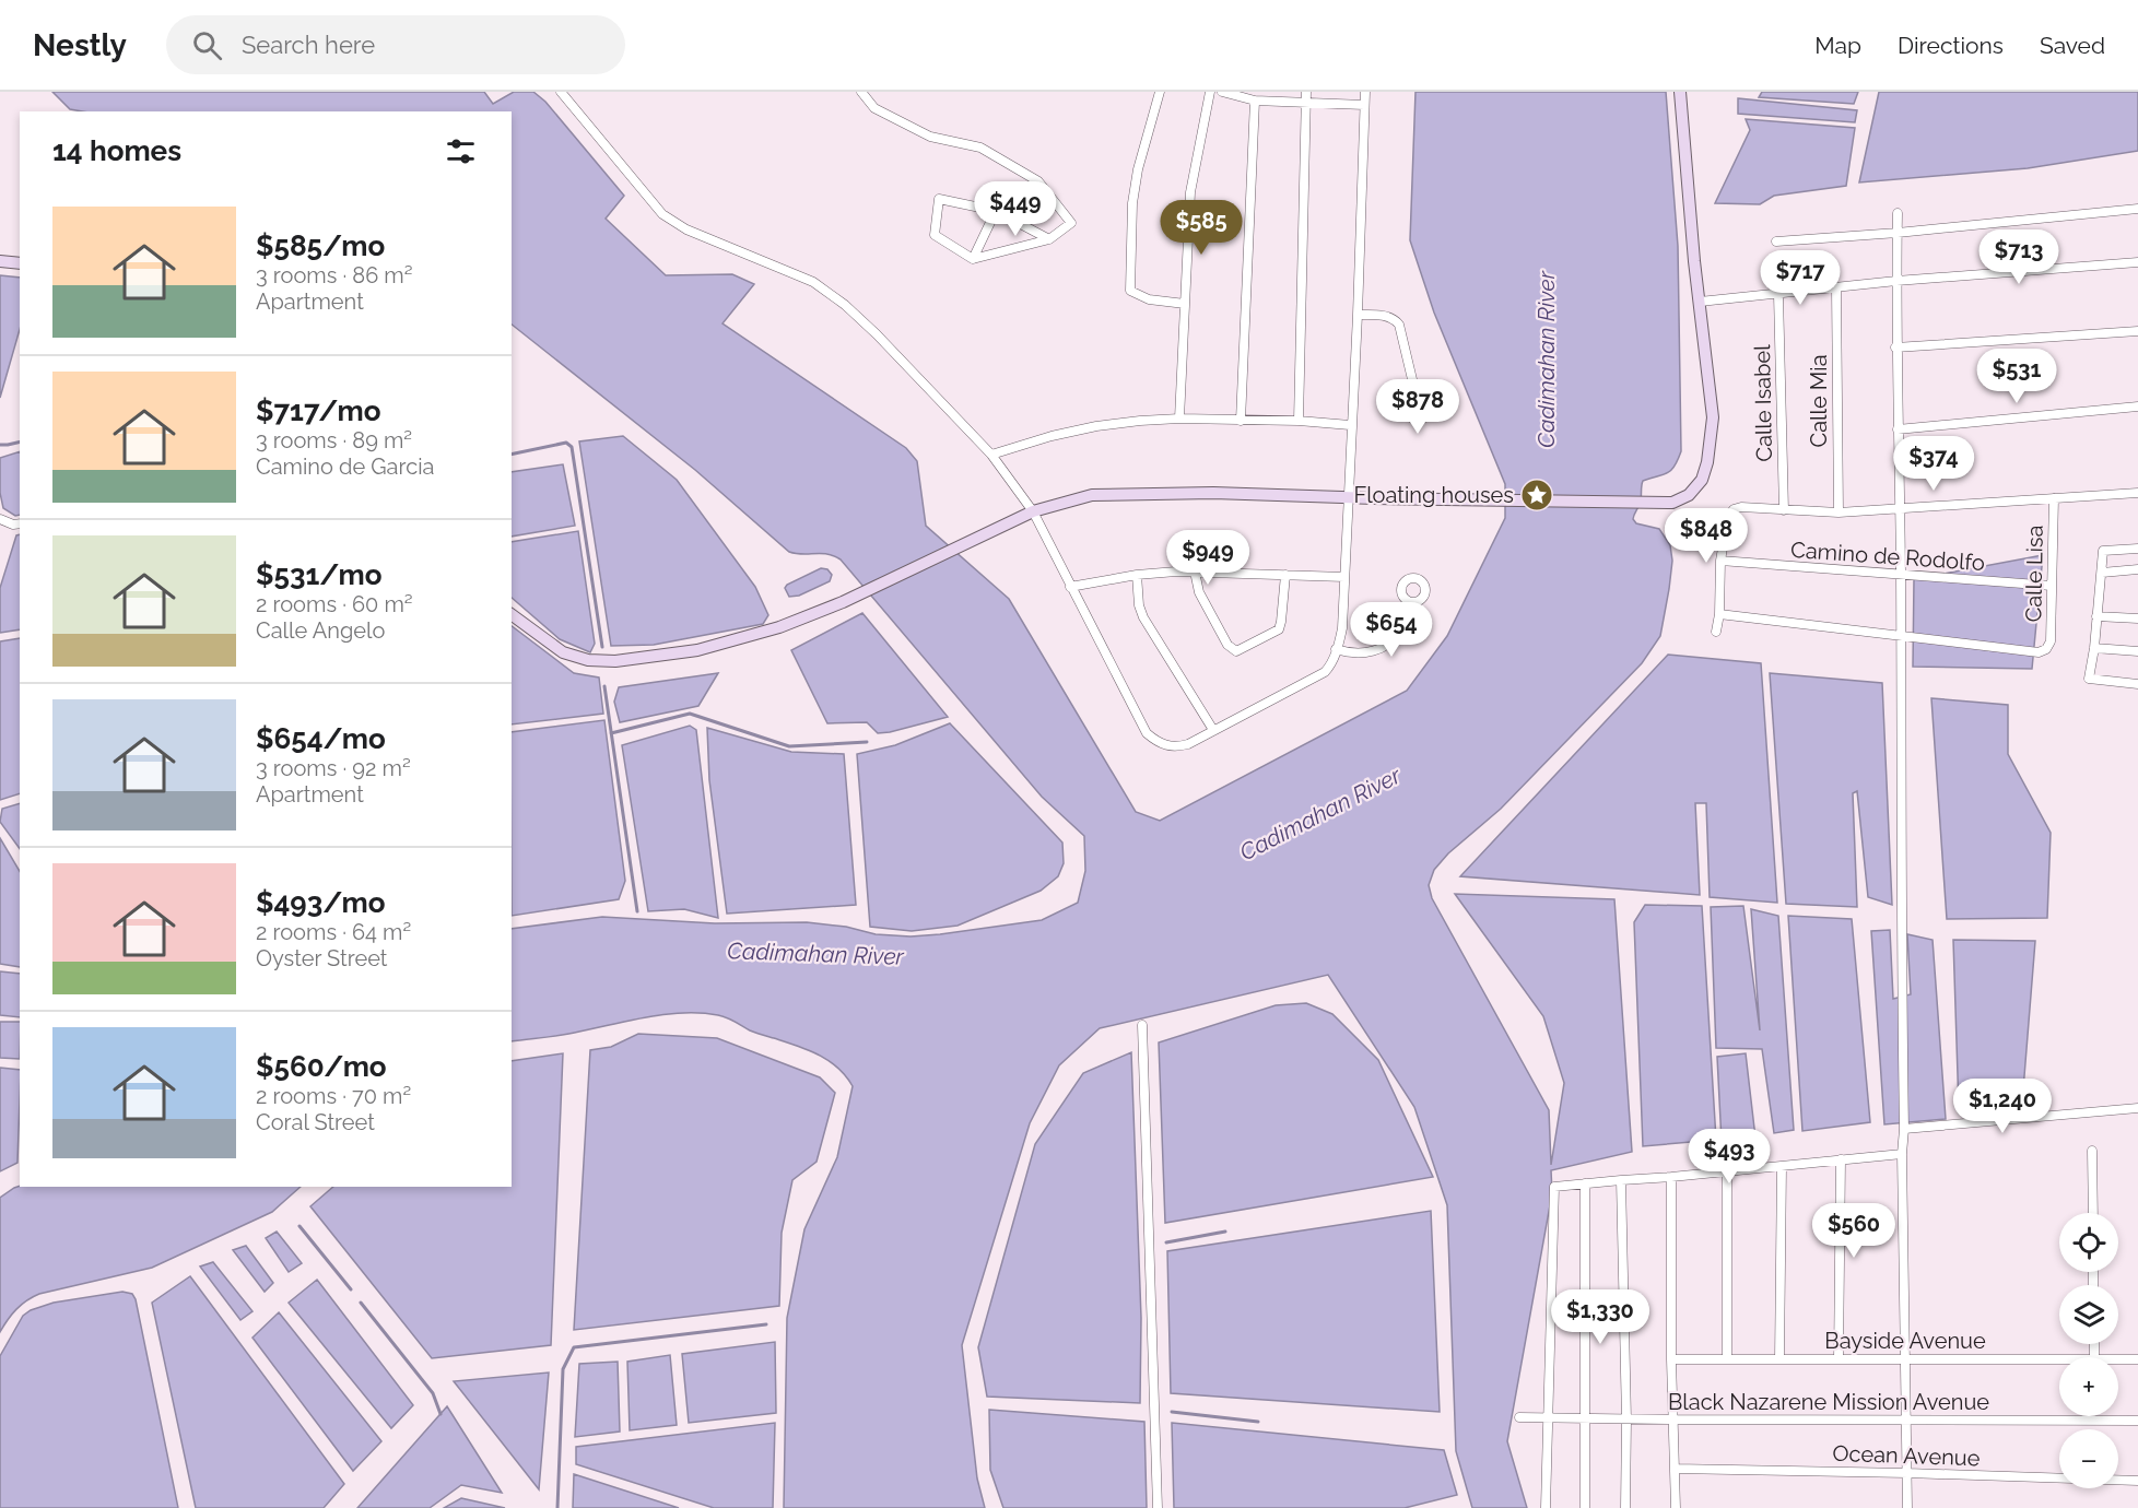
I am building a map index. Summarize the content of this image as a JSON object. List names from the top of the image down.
{
  "streets": {
    "street": [
      "Calle Mia",
      "Calle Isabel",
      "Camino de Rodolfo",
      "Calle Lisa",
      "Bayside Avenue",
      "Black Nazarene Mission Avenue",
      "Ocean Avenue"
    ]
  },
  "crossings": [
    ["Camino de Rodolfo", "Calle Lisa"]
  ],
  "water": ["Cadimahan River"],
  "places": {
    "place": ["Floating houses"]
  },
  "page": {
    "header": "Nestly",
    "search": "Search here",
    "nav": ["Map", "Directions", "Saved"],
    "heading": "14 homes",
    "price": [
      "$449",
      "$585",
      "$713",
      "$717",
      "$531",
      "$878",
      "$374",
      "$848",
      "$949",
      "$654",
      "$1,240",
      "$493",
      "$560",
      "$1,330"
    ],
    "list": [
      {
        "name": "$585/mo",
        "note": "3 rooms · 86 m² · Apartment"
      },
      {
        "name": "$717/mo",
        "note": "3 rooms · 89 m² · Camino de Garcia"
      },
      {
        "name": "$531/mo",
        "note": "2 rooms · 60 m² · Calle Angelo"
      },
      {
        "name": "$654/mo",
        "note": "3 rooms · 92 m² · Apartment"
      },
      {
        "name": "$493/mo",
        "note": "2 rooms · 64 m² · Oyster Street"
      },
      {
        "name": "$560/mo",
        "note": "2 rooms · 70 m² · Coral Street"
      }
    ],
    "map_buttons": ["+", "−"]
  }
}
